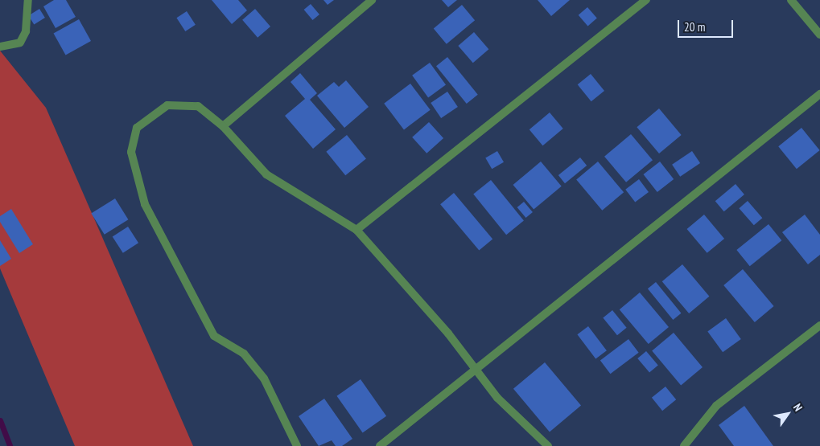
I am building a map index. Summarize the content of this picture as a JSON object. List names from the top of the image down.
{
  "scale_bar": "20 m",
  "north": "top right"
}
